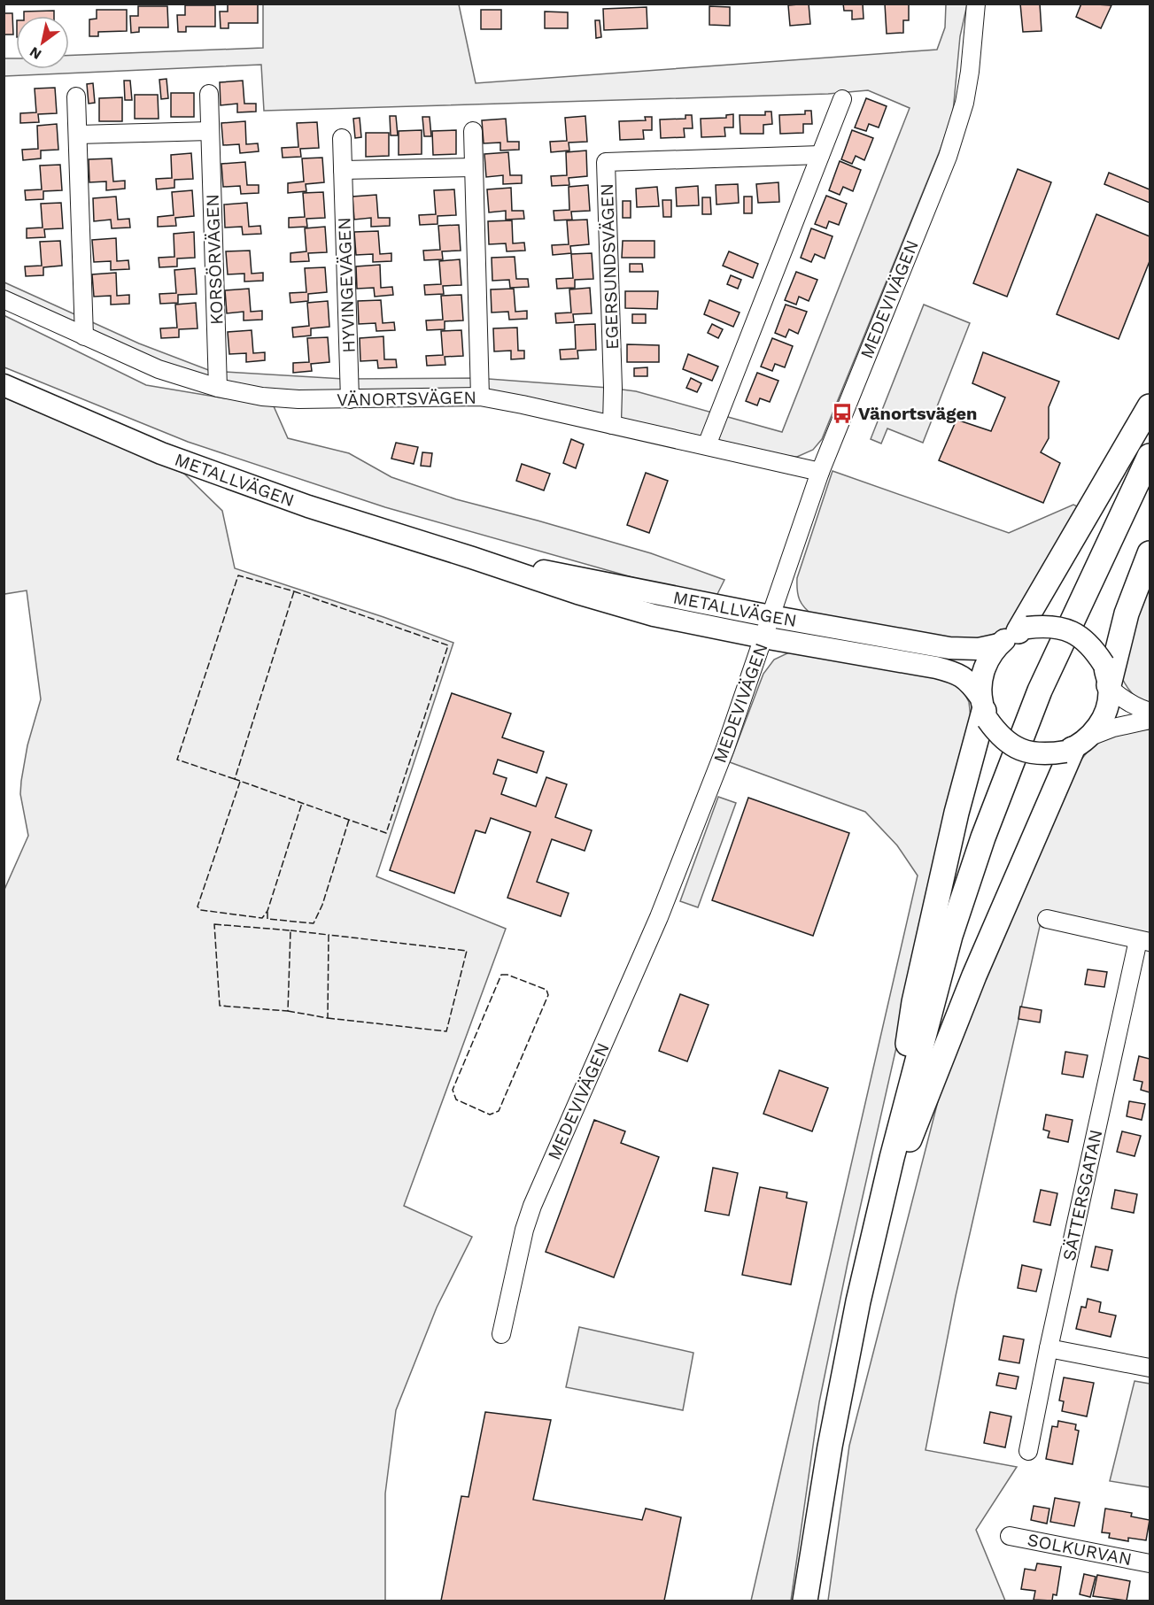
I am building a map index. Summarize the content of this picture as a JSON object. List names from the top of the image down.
{
  "streets": {
    "main road": ["METALLVÄGEN"],
    "street": [
      "KORSÖRVÄGEN",
      "EGERSUNDSVÄGEN",
      "HYVINGEVÄGEN",
      "MEDEVIVÄGEN",
      "VÄNORTSVÄGEN",
      "SÄTTERSGATAN",
      "SOLKURVAN"
    ]
  },
  "crossings": [
    ["KORSÖRVÄGEN", "VÄNORTSVÄGEN"],
    ["EGERSUNDSVÄGEN", "VÄNORTSVÄGEN"],
    ["HYVINGEVÄGEN", "VÄNORTSVÄGEN"],
    ["MEDEVIVÄGEN", "VÄNORTSVÄGEN"],
    ["MEDEVIVÄGEN", "METALLVÄGEN"]
  ],
  "places": {
    "bus stop": ["Vänortsvägen"]
  },
  "north": "bottom left"
}
